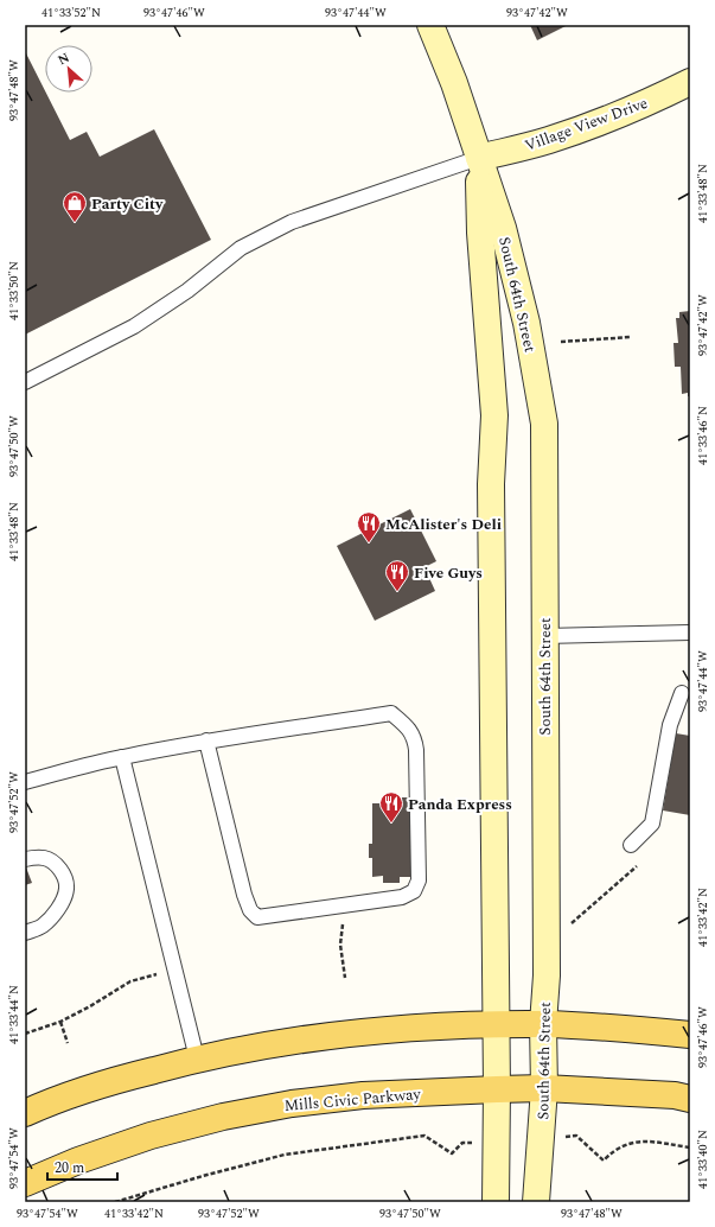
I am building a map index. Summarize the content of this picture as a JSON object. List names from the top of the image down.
{
  "streets": {
    "main road": ["Mills Civic Parkway"],
    "street": ["Village View Drive", "South 64th Street"]
  },
  "crossings": [
    ["Village View Drive", "South 64th Street"],
    ["South 64th Street", "Mills Civic Parkway"]
  ],
  "places": {
    "shop": ["Party City"],
    "restaurant": ["McAlister's Deli", "Five Guys", "Panda Express"]
  },
  "scale_bar": "20 m",
  "north": "top left",
  "coordinates": [
    "41°33'52\"N",
    "93°47'46\"W",
    "93°47'44\"W",
    "93°47'42\"W",
    "93°47'48\"W",
    "41°33'48\"N",
    "41°33'50\"N",
    "41°33'46\"N",
    "93°47'50\"W",
    "93°47'52\"W",
    "41°33'42\"N",
    "41°33'44\"N",
    "93°47'54\"W",
    "41°33'40\"N"
  ]
}
